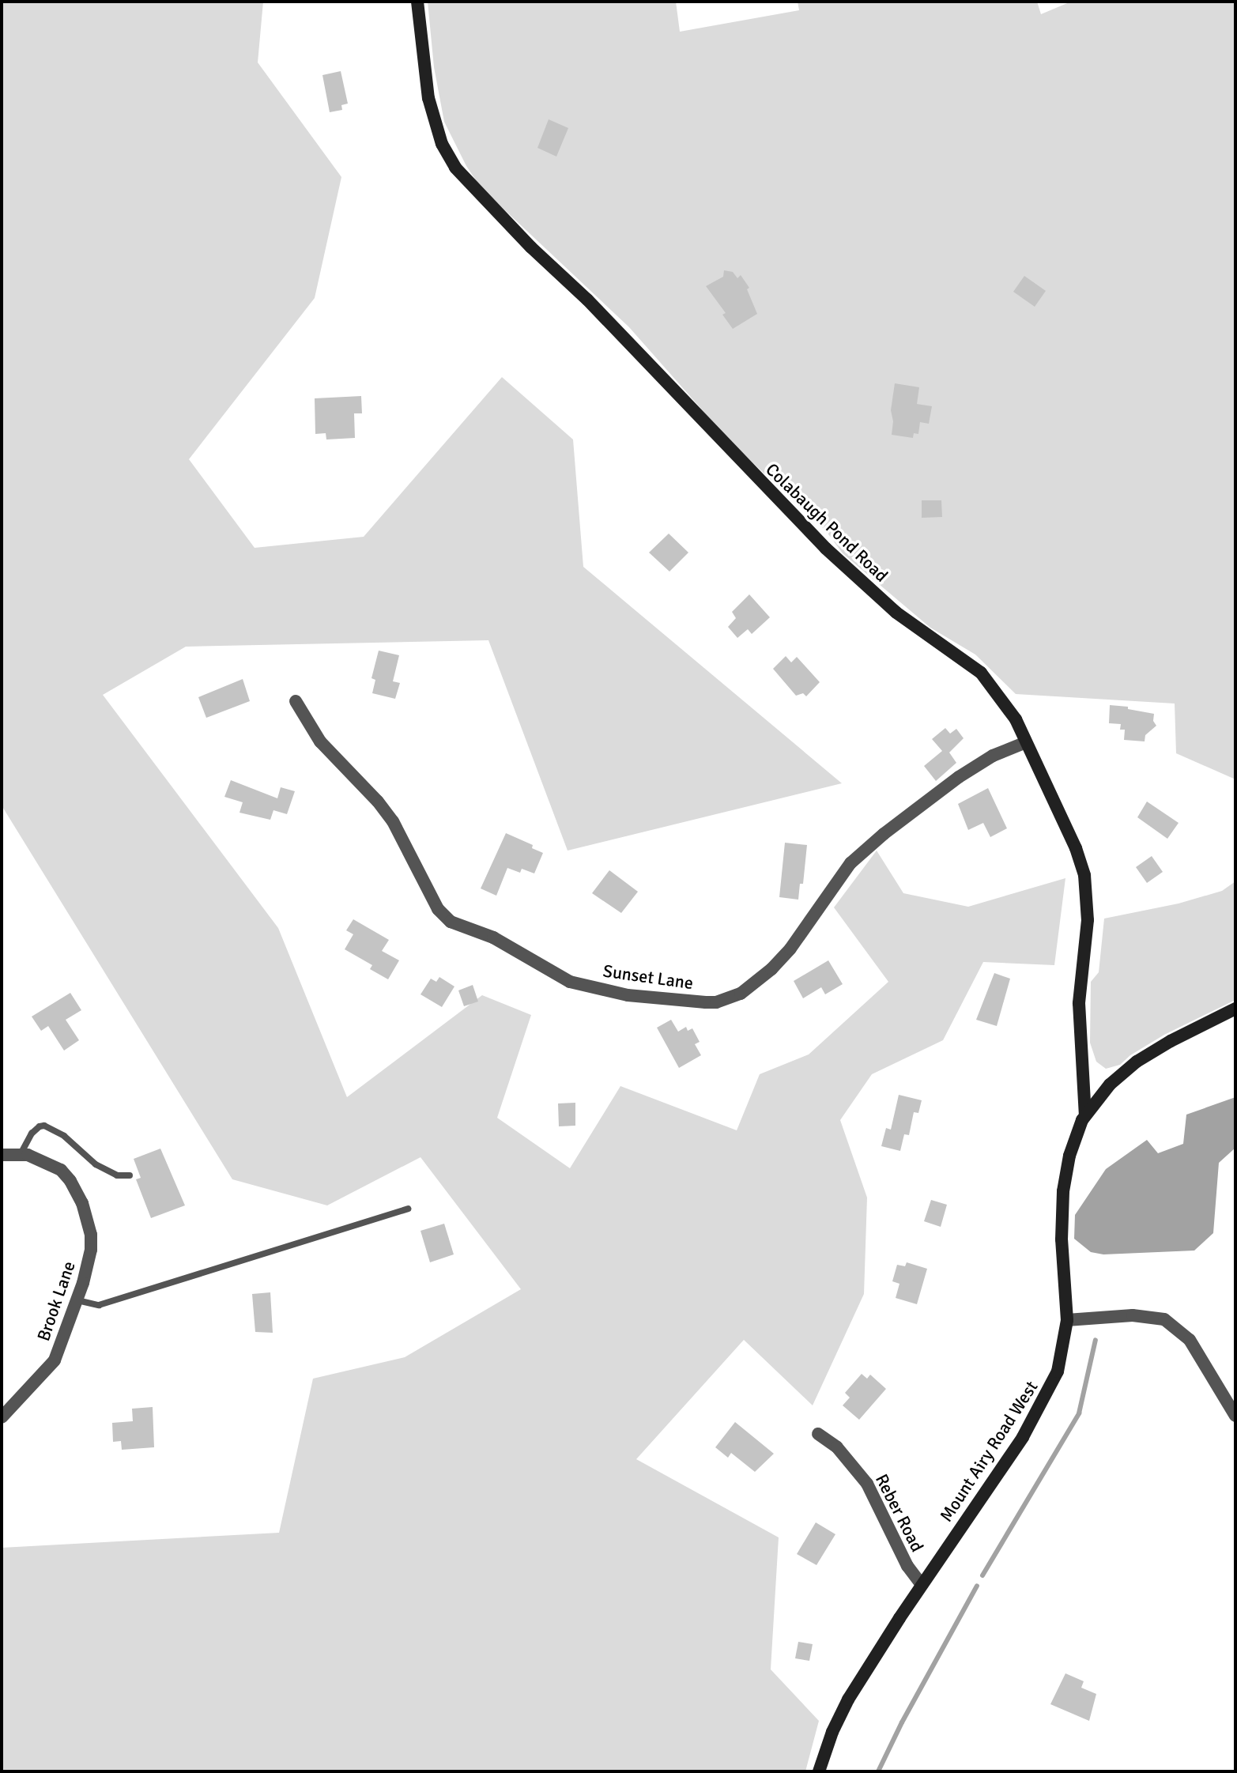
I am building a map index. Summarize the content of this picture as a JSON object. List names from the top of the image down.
{
  "streets": {
    "street": [
      "Colabaugh Pond Road",
      "Sunset Lane",
      "Brook Lane",
      "Mount Airy Road West",
      "Reber Road"
    ]
  },
  "crossings": [
    ["Colabaugh Pond Road", "Sunset Lane"],
    ["Colabaugh Pond Road", "Mount Airy Road West"],
    ["Mount Airy Road West", "Reber Road"]
  ]
}
